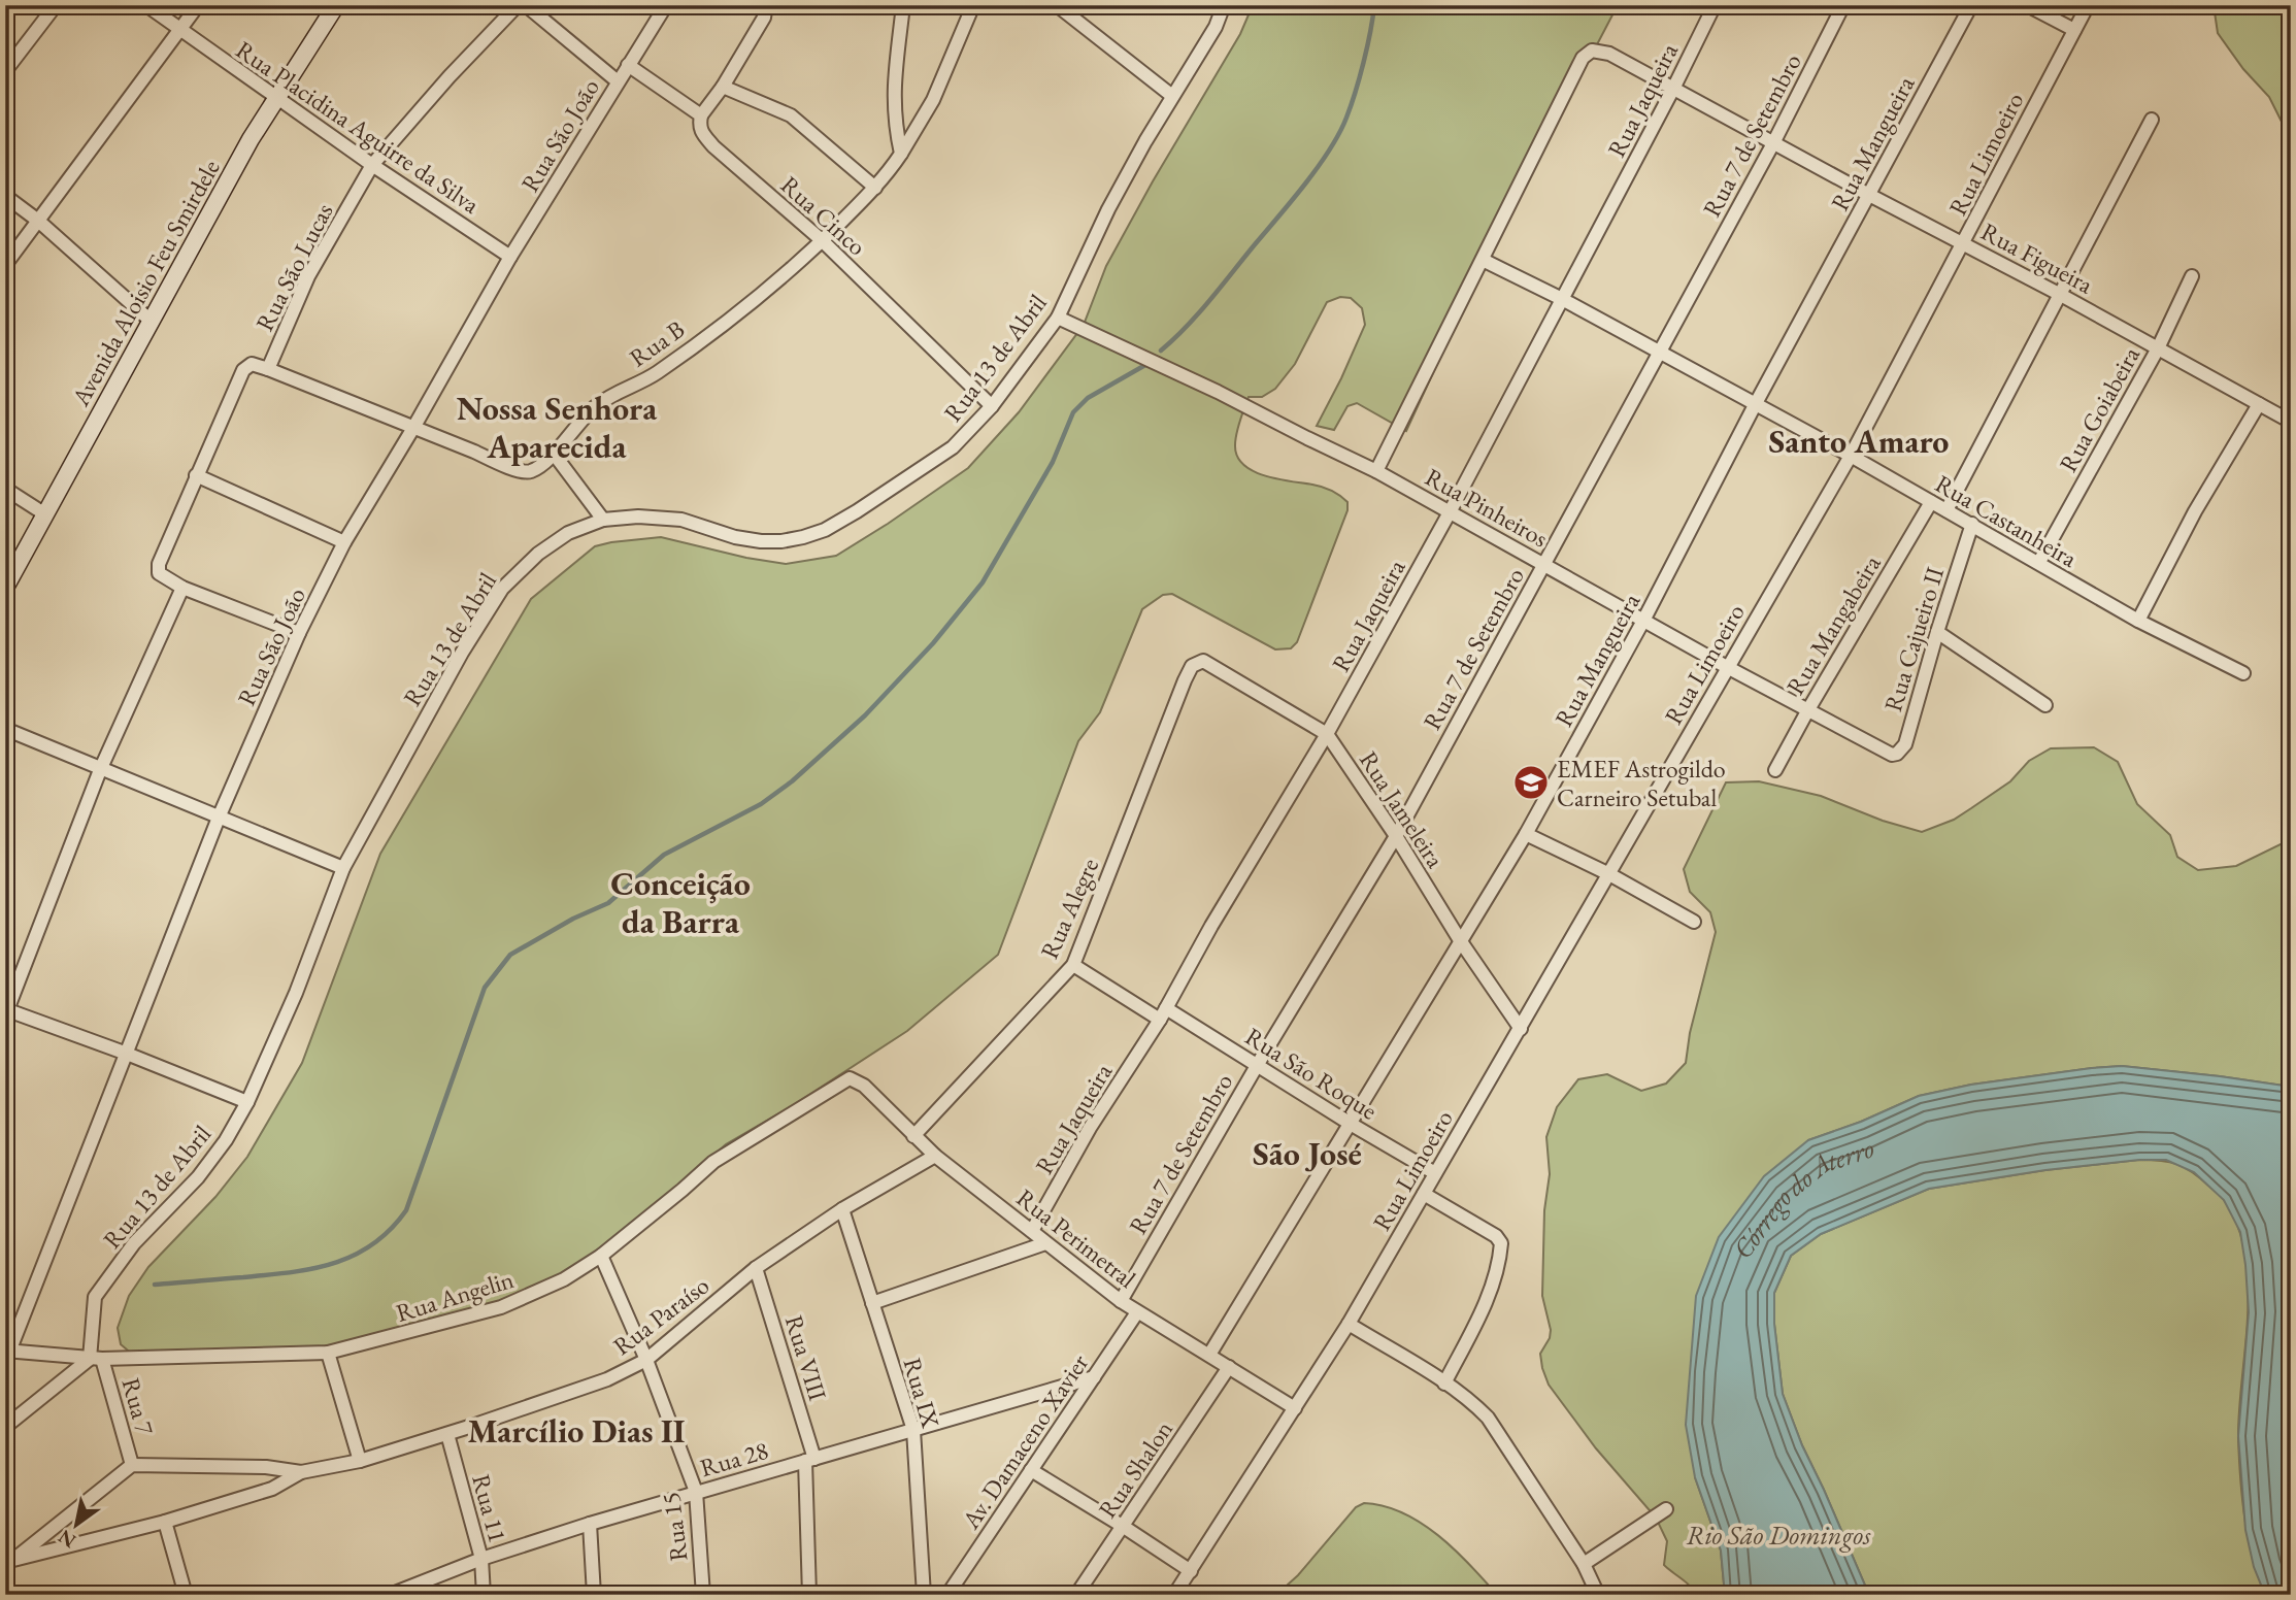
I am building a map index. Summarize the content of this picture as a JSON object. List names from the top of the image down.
{
  "streets": {
    "street": [
      "Rua Jaqueira",
      "Rua Placidina Aguirre da Silva",
      "Rua São João",
      "Rua 7 de Setembro",
      "Rua Mangueira",
      "Rua Limoeiro",
      "Rua Cinco",
      "Rua Figueira",
      "Rua São Lucas",
      "Avenida Aloisio Feu Smirdele",
      "Rua B",
      "Rua 13 de Abril",
      "Rua Goiabeira",
      "Rua Pinheiros",
      "Rua Castanheira",
      "Rua Mangabeira",
      "Rua Cajueiro II",
      "Rua Jameleira",
      "Rua Alegre",
      "Rua São Roque",
      "Rua Perimetral",
      "Rua Angelin",
      "Rua Paraíso",
      "Rua VIII",
      "Rua IX",
      "Rua 7",
      "Av. Damaceno Xavier",
      "Rua 28",
      "Rua Shalon",
      "Rua 11",
      "Rua 15"
    ]
  },
  "crossings": [
    ["Rua Jaqueira", "Rua Figueira"],
    ["Rua Jaqueira", "Rua Pinheiros"],
    ["Rua Jaqueira", "Rua Castanheira"],
    ["Rua Jaqueira", "Rua Jameleira"],
    ["Rua Jaqueira", "Rua São Roque"],
    ["Rua Jaqueira", "Rua Perimetral"],
    ["Rua Placidina Aguirre da Silva", "Rua São João"],
    ["Rua Placidina Aguirre da Silva", "Rua São Lucas"],
    ["Rua Placidina Aguirre da Silva", "Avenida Aloisio Feu Smirdele"],
    ["Rua São João", "Rua B"],
    ["Rua São João", "Rua Angelin"],
    ["Rua 7 de Setembro", "Rua Figueira"],
    ["Rua 7 de Setembro", "Rua Pinheiros"],
    ["Rua 7 de Setembro", "Rua Castanheira"],
    ["Rua 7 de Setembro", "Rua Jameleira"],
    ["Rua 7 de Setembro", "Rua São Roque"],
    ["Rua 7 de Setembro", "Rua Perimetral"],
    ["Rua Mangueira", "Rua Figueira"],
    ["Rua Mangueira", "Rua Pinheiros"],
    ["Rua Mangueira", "Rua Castanheira"],
    ["Rua Mangueira", "Rua Jameleira"],
    ["Rua Mangueira", "Rua São Roque"],
    ["Rua Mangueira", "Rua Perimetral"],
    ["Rua Limoeiro", "Rua Figueira"],
    ["Rua Limoeiro", "Rua Pinheiros"],
    ["Rua Limoeiro", "Rua Castanheira"],
    ["Rua Limoeiro", "Rua Jameleira"],
    ["Rua Limoeiro", "Rua São Roque"],
    ["Rua Limoeiro", "Rua Perimetral"],
    ["Rua Cinco", "Rua B"],
    ["Rua Cinco", "Rua 13 de Abril"],
    ["Rua Figueira", "Rua Goiabeira"],
    ["Rua Figueira", "Rua Castanheira"],
    ["Rua São Lucas", "Rua B"],
    ["Rua 13 de Abril", "Rua Pinheiros"],
    ["Rua 13 de Abril", "Rua Angelin"],
    ["Rua 13 de Abril", "Rua 7"],
    ["Rua Goiabeira", "Rua Castanheira"],
    ["Rua Pinheiros", "Rua Mangabeira"],
    ["Rua Pinheiros", "Rua Cajueiro II"],
    ["Rua Castanheira", "Rua Mangabeira"],
    ["Rua Castanheira", "Rua Cajueiro II"],
    ["Rua Jameleira", "Rua Alegre"],
    ["Rua Alegre", "Rua São Roque"],
    ["Rua Alegre", "Rua Perimetral"],
    ["Rua Perimetral", "Rua Angelin"],
    ["Rua Perimetral", "Rua Paraíso"],
    ["Rua Perimetral", "Av. Damaceno Xavier"],
    ["Rua Perimetral", "Rua Shalon"],
    ["Rua Angelin", "Rua 7"],
    ["Rua Angelin", "Rua 15"],
    ["Rua Paraíso", "Rua VIII"],
    ["Rua Paraíso", "Rua IX"],
    ["Rua Paraíso", "Rua 7"],
    ["Rua Paraíso", "Rua 11"],
    ["Rua Paraíso", "Rua 15"],
    ["Rua VIII", "Rua 28"],
    ["Rua IX", "Rua 28"],
    ["Av. Damaceno Xavier", "Rua 28"],
    ["Rua 28", "Rua 11"],
    ["Rua 28", "Rua 15"]
  ],
  "districts": [
    "Nossa Senhora Aparecida",
    "Santo Amaro",
    "Conceição da Barra",
    "São José",
    "Marcílio Dias II"
  ],
  "water": ["Córrego do Aterro", "Rio São Domingos"],
  "places": {
    "school or university": ["EMEF Astrogildo Carneiro Setubal"]
  },
  "north": "bottom left"
}
